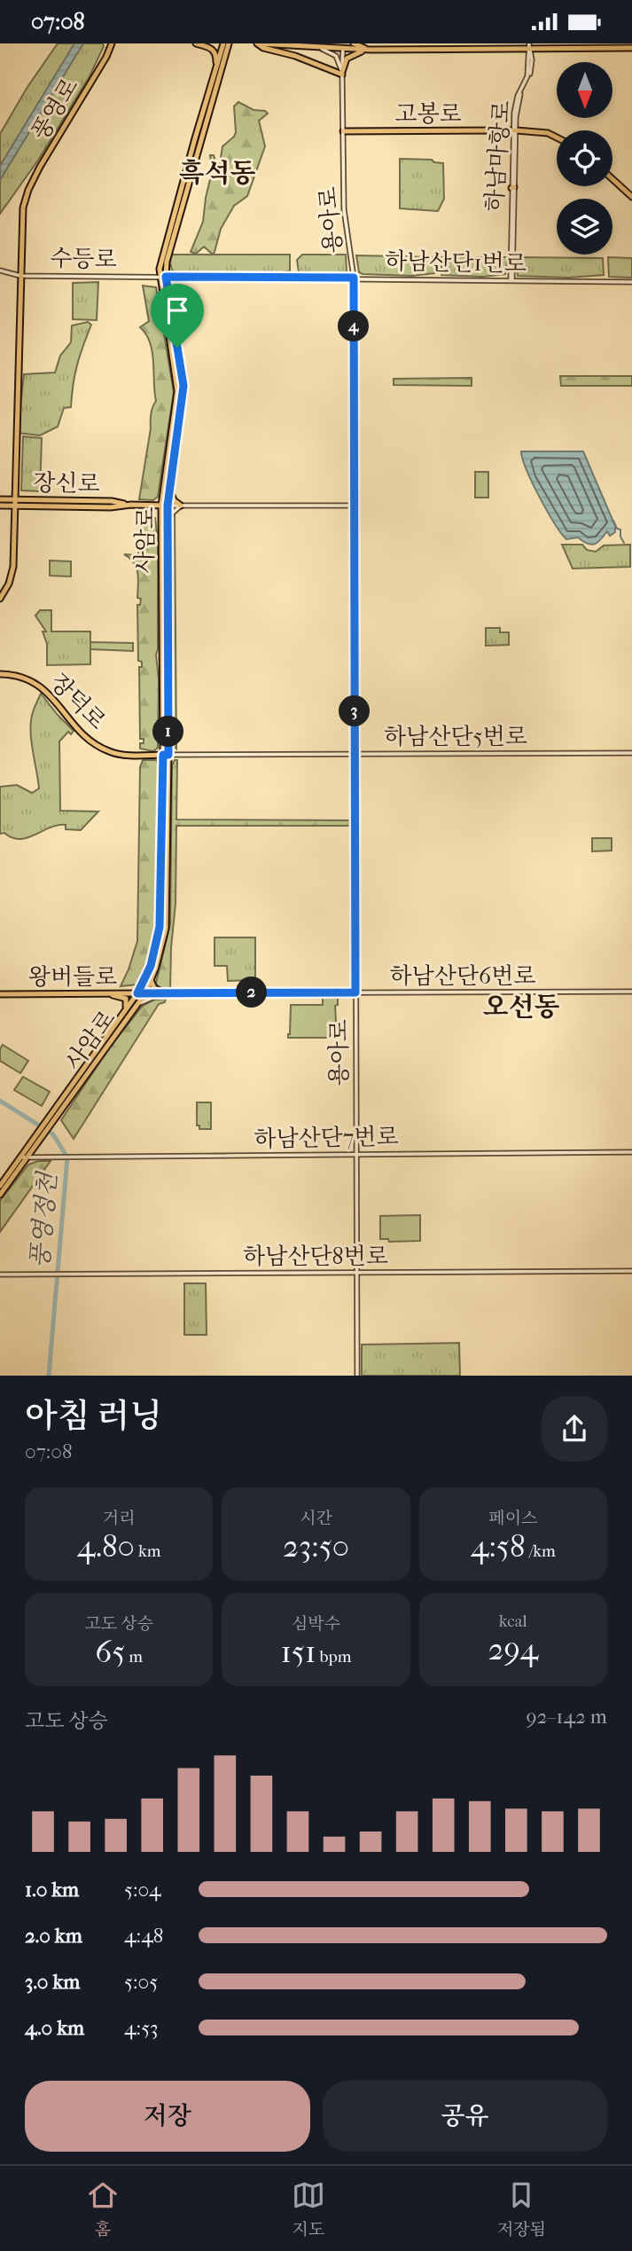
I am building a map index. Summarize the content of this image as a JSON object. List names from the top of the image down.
{
  "streets": {
    "main road": [
      "풍영로",
      "고봉로",
      "장신로",
      "사암로",
      "장덕로",
      "왕버들로"
    ],
    "street": [
      "하남마항로",
      "용아로",
      "수등로",
      "하남산단1번로",
      "하남산단5번로",
      "하남산단6번로",
      "하남산단7번로",
      "하남산단8번로"
    ]
  },
  "crossings": [
    ["풍영로", "수등로"],
    ["풍영로", "장신로"],
    ["고봉로", "하남마항로"],
    ["고봉로", "용아로"],
    ["하남마항로", "하남산단1번로"],
    ["용아로", "하남산단1번로"],
    ["용아로", "하남산단5번로"],
    ["용아로", "하남산단6번로"],
    ["용아로", "하남산단7번로"],
    ["용아로", "하남산단8번로"],
    ["수등로", "하남산단1번로"],
    ["수등로", "사암로"],
    ["하남산단1번로", "사암로"],
    ["장신로", "사암로"],
    ["사암로", "장덕로"],
    ["사암로", "하남산단5번로"],
    ["사암로", "하남산단6번로"],
    ["사암로", "왕버들로"],
    ["사암로", "하남산단7번로"],
    ["장덕로", "하남산단5번로"],
    ["하남산단6번로", "왕버들로"]
  ],
  "districts": ["흑석동", "오선동"],
  "water": ["풍영정천"],
  "north": "bottom",
  "page": {
    "status": "07:08",
    "pins": [
      "4",
      "3",
      "1",
      "2"
    ],
    "heading": ["아침 러닝", "07:08"],
    "stats": [
      ["거리", "4.80 km"],
      ["시간", "23:50"],
      ["페이스", "4:58 /km"],
      ["고도 상승", "65 m"],
      ["심박수", "151 bpm"],
      ["kcal", "294"]
    ],
    "chart": ["고도 상승", "92–142 m"],
    "list": [
      {
        "name": "1.0 km",
        "note": "5:04"
      },
      {
        "name": "2.0 km",
        "note": "4:48"
      },
      {
        "name": "3.0 km",
        "note": "5:05"
      },
      {
        "name": "4.0 km",
        "note": "4:53"
      }
    ],
    "buttons": ["저장", "공유"],
    "tabs": ["홈", "지도", "저장됨"]
  }
}
